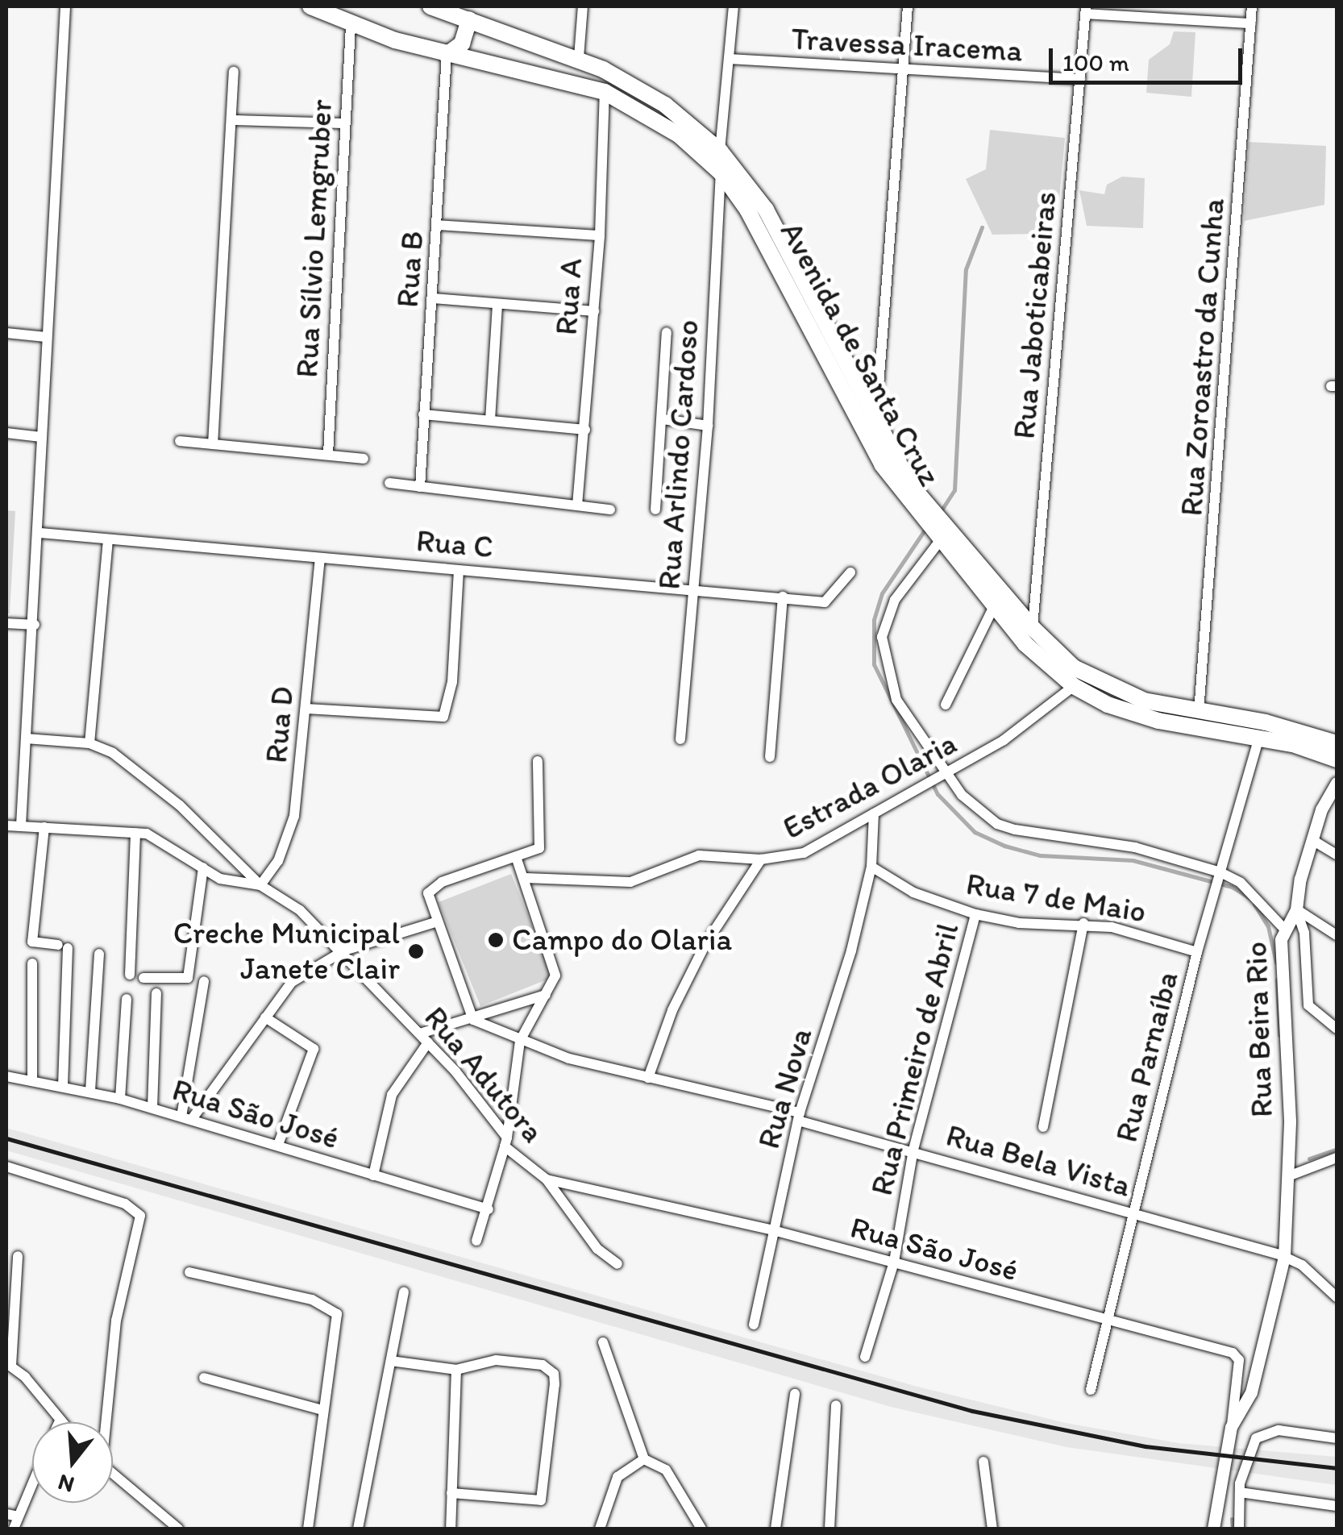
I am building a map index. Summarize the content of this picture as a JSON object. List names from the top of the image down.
{
  "streets": {
    "main road": ["Avenida de Santa Cruz"],
    "street": [
      "Travessa Iracema",
      "Rua Sílvio Lemgruber",
      "Rua B",
      "Rua A",
      "Rua Jaboticabeiras",
      "Rua Zoroastro da Cunha",
      "Rua Arlindo Cardoso",
      "Rua C",
      "Rua D",
      "Estrada Olaria",
      "Rua 7 de Maio",
      "Rua Beira Rio",
      "Rua Parnaíba",
      "Rua Primeiro de Abril",
      "Rua Adutora",
      "Rua Nova",
      "Rua São José",
      "Rua Bela Vista"
    ]
  },
  "crossings": [
    ["Travessa Iracema", "Rua Jaboticabeiras"],
    ["Rua Sílvio Lemgruber", "Avenida de Santa Cruz"],
    ["Rua B", "Avenida de Santa Cruz"],
    ["Rua A", "Avenida de Santa Cruz"],
    ["Rua Jaboticabeiras", "Avenida de Santa Cruz"],
    ["Avenida de Santa Cruz", "Rua Zoroastro da Cunha"],
    ["Avenida de Santa Cruz", "Rua Arlindo Cardoso"],
    ["Avenida de Santa Cruz", "Estrada Olaria"],
    ["Avenida de Santa Cruz", "Rua Beira Rio"],
    ["Avenida de Santa Cruz", "Rua Parnaíba"],
    ["Rua Arlindo Cardoso", "Rua C"],
    ["Rua C", "Rua D"],
    ["Rua D", "Rua Adutora"],
    ["Estrada Olaria", "Rua Beira Rio"],
    ["Rua 7 de Maio", "Rua Parnaíba"],
    ["Rua 7 de Maio", "Rua Primeiro de Abril"],
    ["Rua 7 de Maio", "Rua Nova"],
    ["Rua Beira Rio", "Rua Parnaíba"],
    ["Rua Beira Rio", "Rua São José"],
    ["Rua Beira Rio", "Rua Bela Vista"],
    ["Rua Parnaíba", "Rua São José"],
    ["Rua Parnaíba", "Rua Bela Vista"],
    ["Rua Primeiro de Abril", "Rua São José"],
    ["Rua Primeiro de Abril", "Rua Bela Vista"],
    ["Rua Adutora", "Rua São José"],
    ["Rua Nova", "Rua São José"],
    ["Rua Nova", "Rua Bela Vista"]
  ],
  "places": ["Campo do Olaria", "Creche Municipal Janete Clair"],
  "scale_bar": "100 m",
  "north": "bottom"
}
